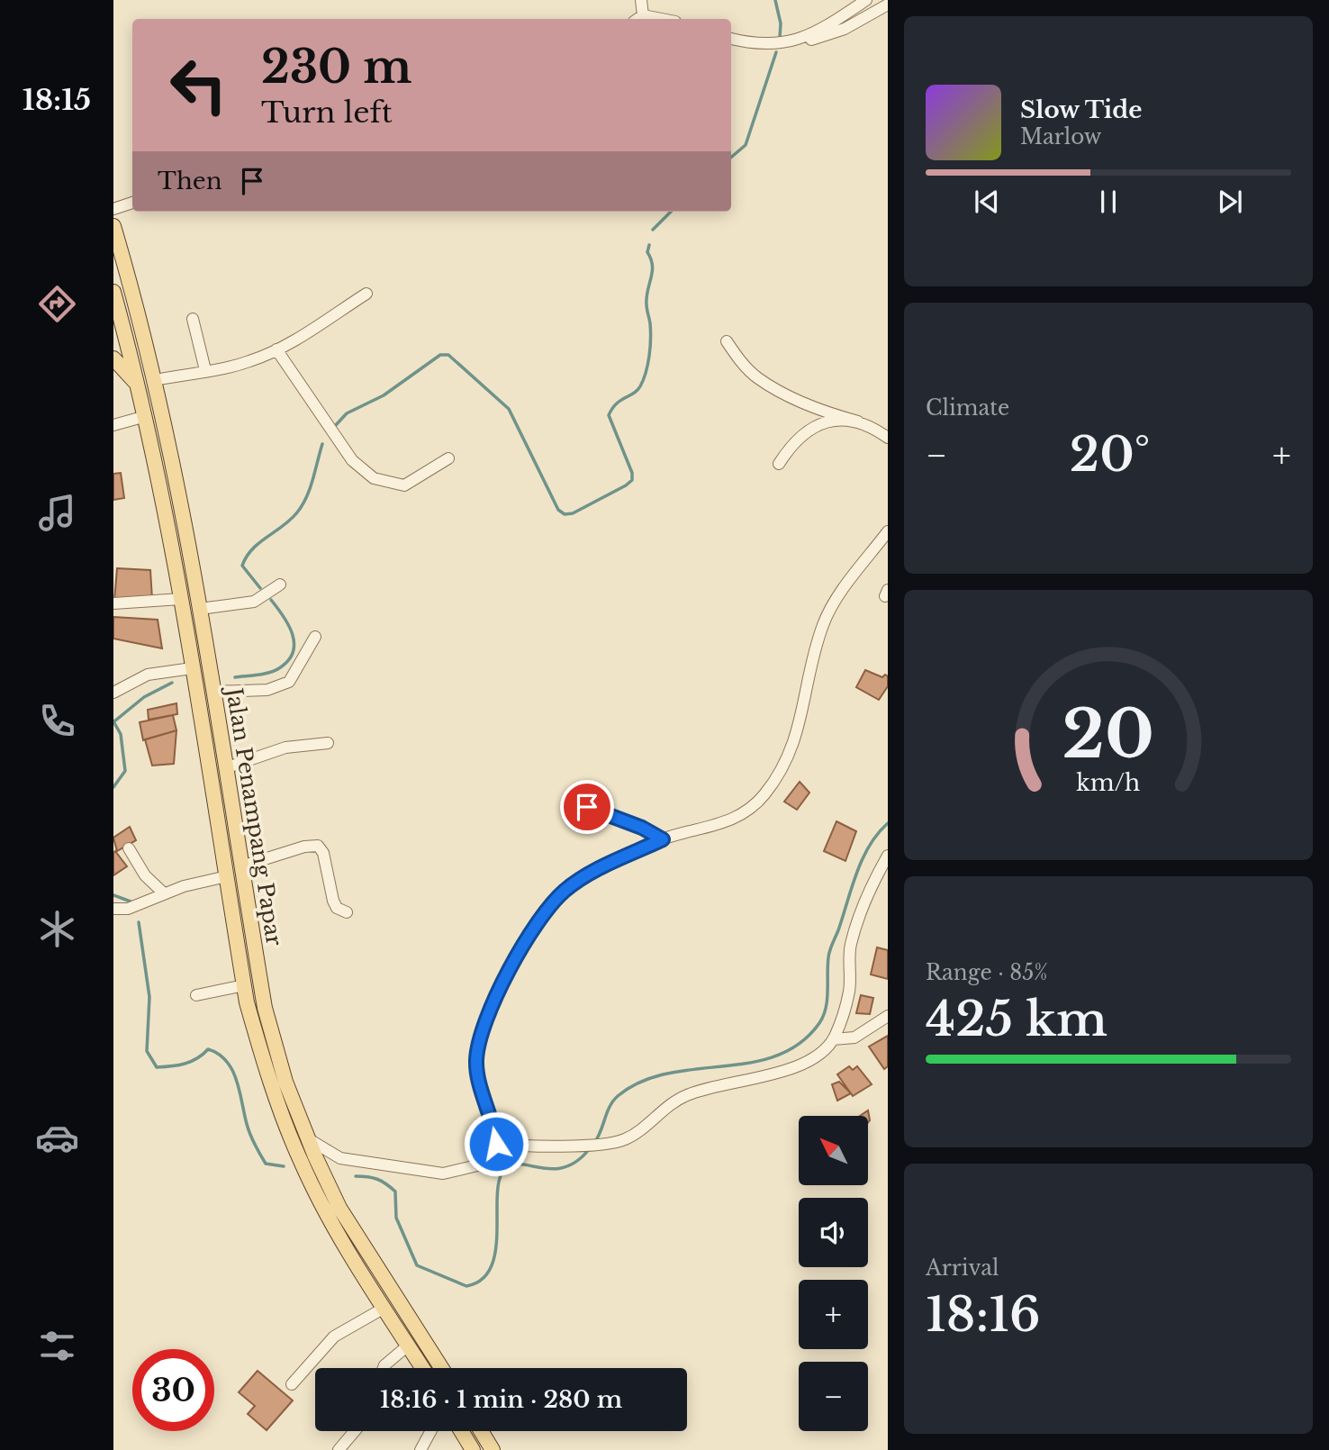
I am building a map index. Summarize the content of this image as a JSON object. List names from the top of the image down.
{
  "streets": {
    "main road": ["Jalan Penampang Papar"]
  },
  "north": "top left",
  "page": {
    "tabs": "18:15",
    "turn": ["230 m", "Turn left"],
    "song": ["Slow Tide", "Marlow"],
    "then": "Then",
    "tile": [
      "Climate",
      ["Range · 85%", "425 km"],
      ["Arrival", "18:16"]
    ],
    "heat": ["−", "20°", "+"],
    "map_buttons": ["+", "−"],
    "limit": "30",
    "trip": "18:16 · 1 min · 280 m",
    "gauge": ["20", "km/h"]
  }
}
